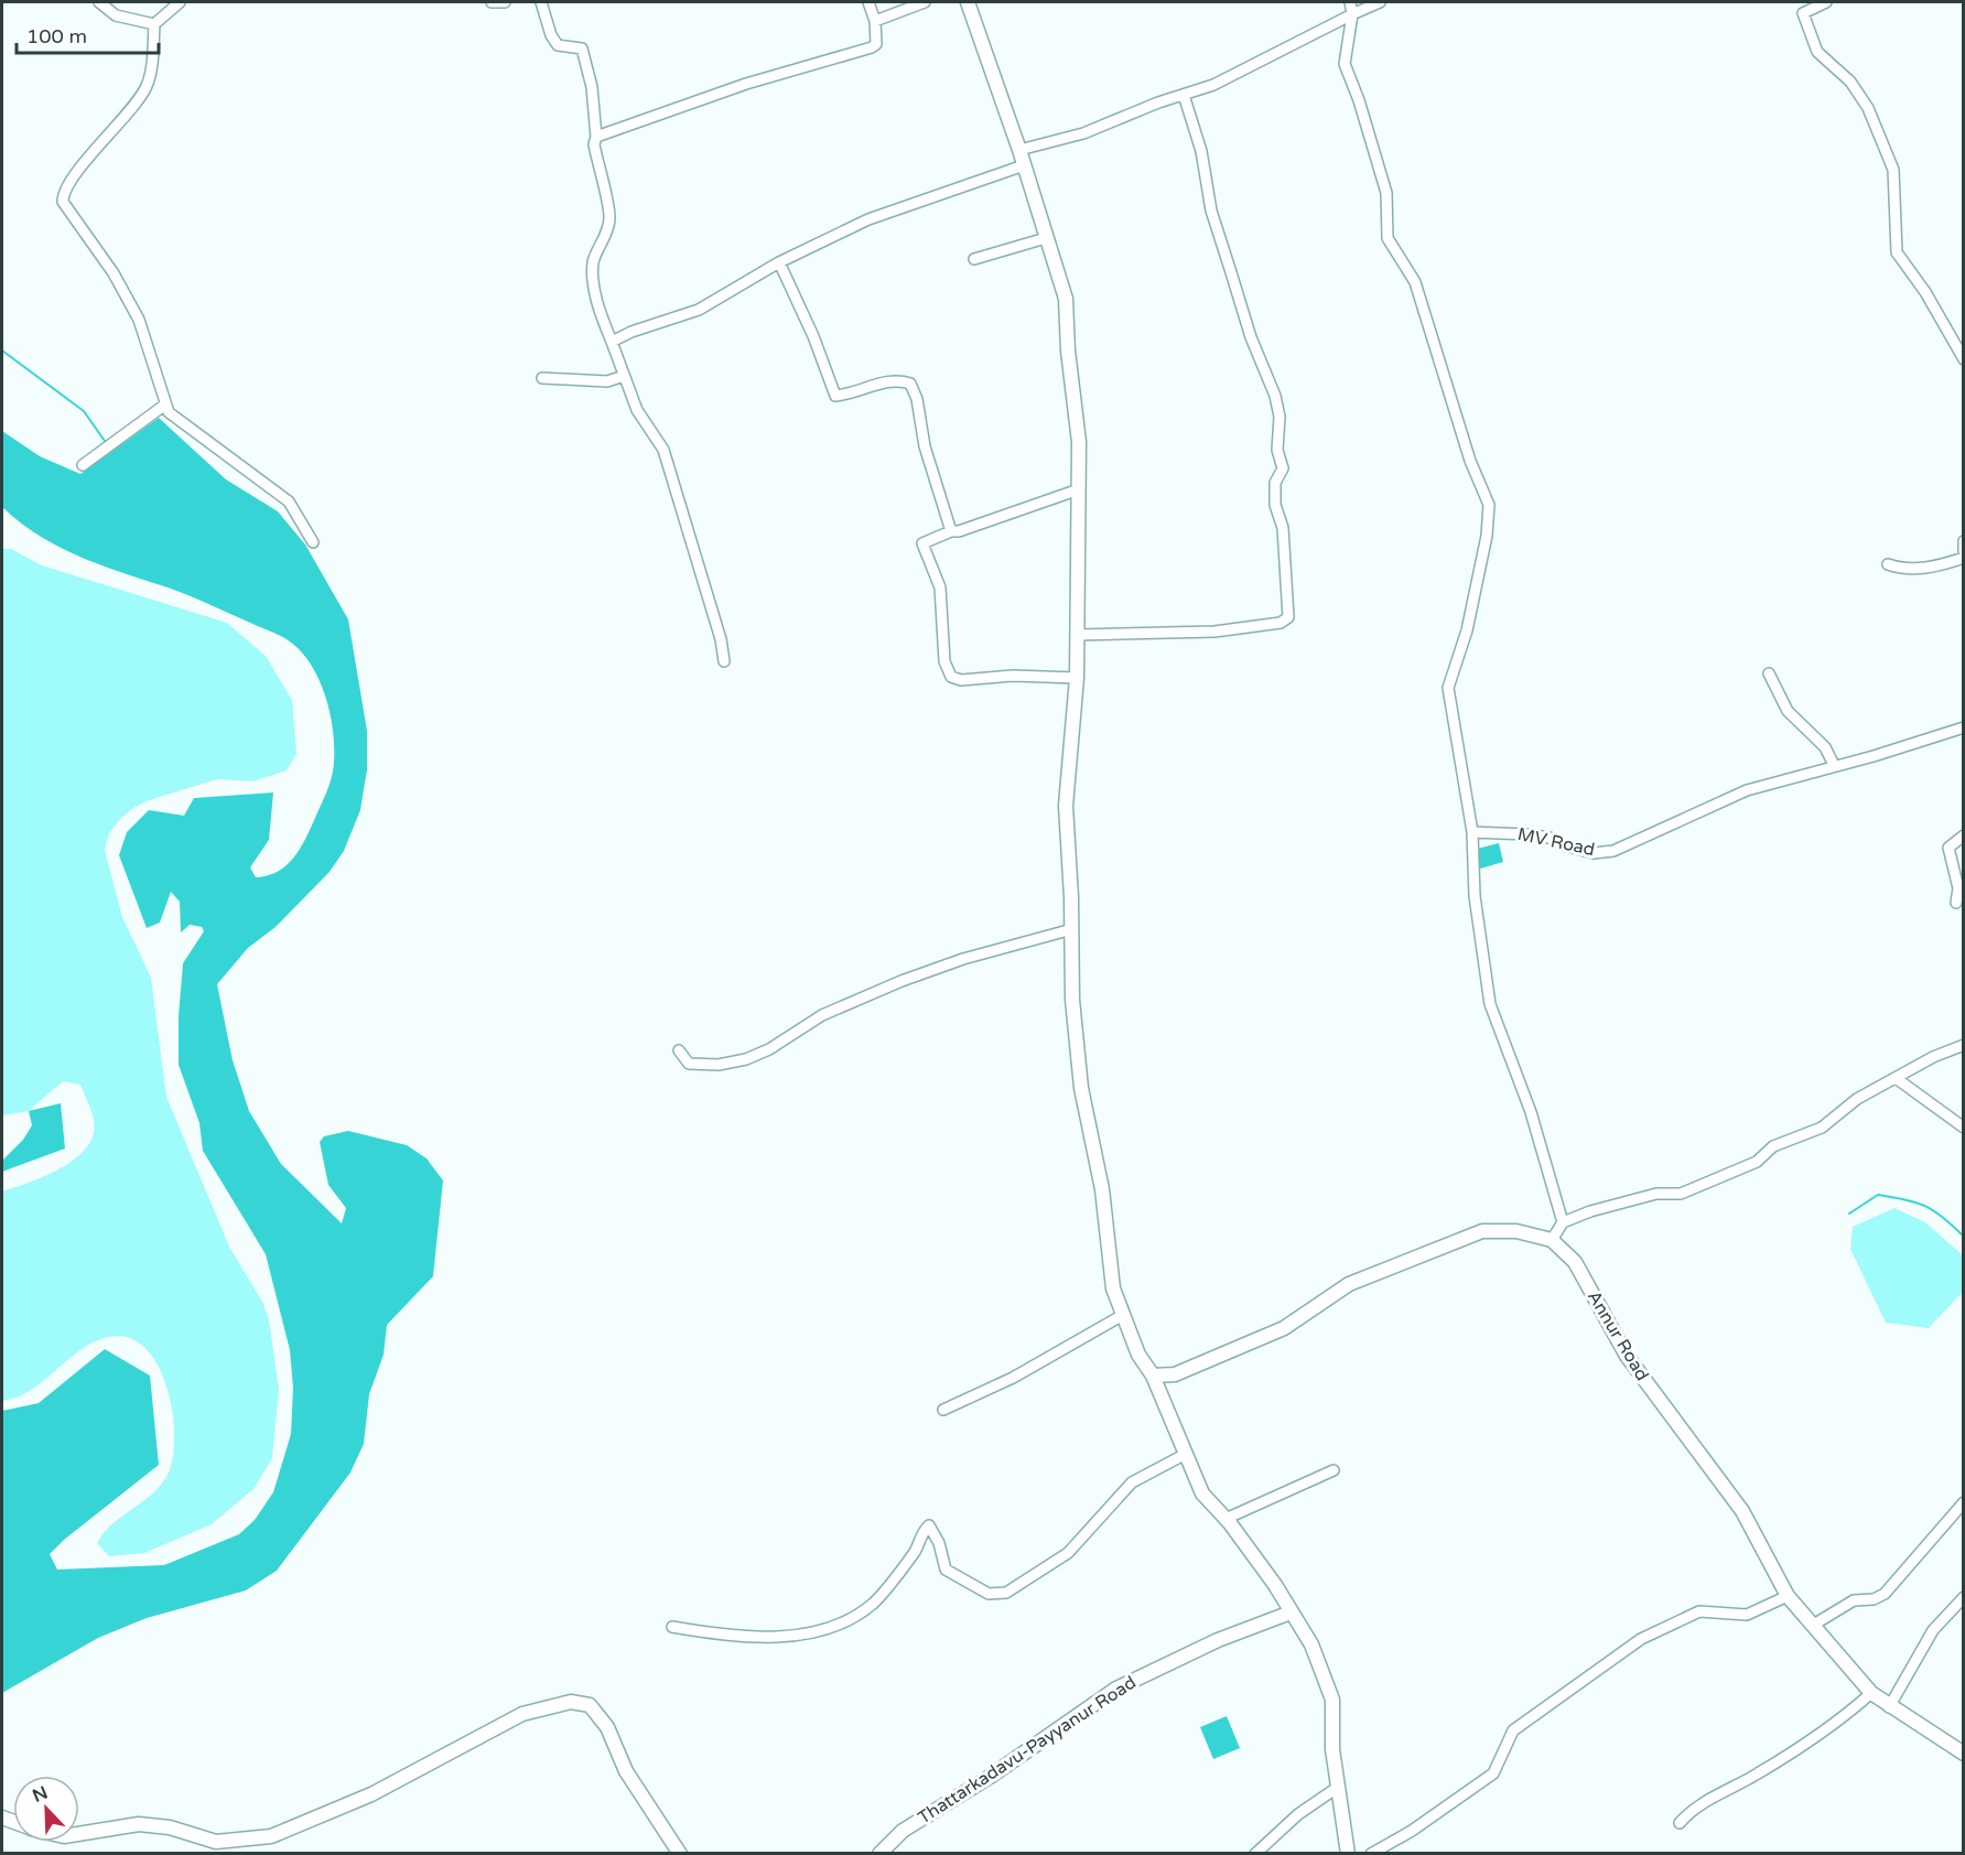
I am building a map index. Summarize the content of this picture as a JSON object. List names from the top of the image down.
{
  "streets": {
    "main road": ["Annur Road", "Thattarkadavu-Payyanur Road"],
    "street": ["MV Road"]
  },
  "scale_bar": "100 m",
  "north": "top left"
}
